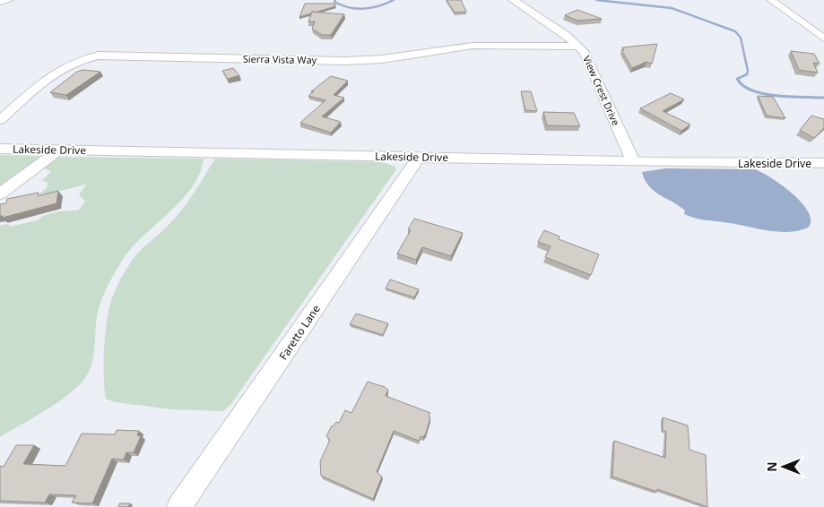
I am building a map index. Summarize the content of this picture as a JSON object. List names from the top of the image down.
{
  "streets": {
    "street": [
      "Sierra Vista Way",
      "View Crest Drive",
      "Lakeside Drive",
      "Faretto Lane"
    ]
  },
  "crossings": [
    ["Sierra Vista Way", "View Crest Drive"],
    ["View Crest Drive", "Lakeside Drive"],
    ["Lakeside Drive", "Faretto Lane"]
  ],
  "north": "left"
}
